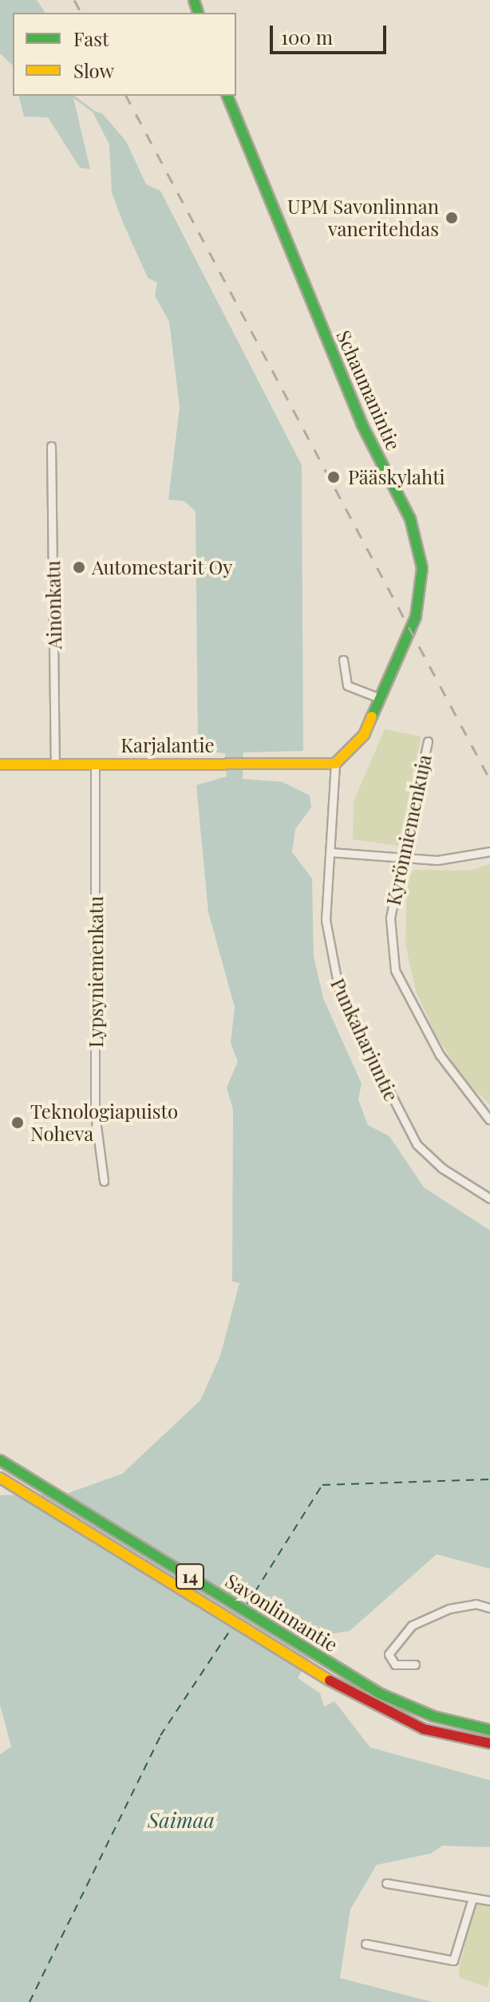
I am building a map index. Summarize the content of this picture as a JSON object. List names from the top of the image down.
{
  "streets": {
    "main road": [
      "Schaumanintie",
      "Karjalantie",
      "14",
      "Savonlinnantie"
    ],
    "street": [
      "Ainonkatu",
      "Kyrönniemenkuja",
      "Lypsyniemenkatu",
      "Punkaharjuntie"
    ]
  },
  "crossings": [
    ["Schaumanintie", "Karjalantie"],
    ["Schaumanintie", "Punkaharjuntie"],
    ["Ainonkatu", "Karjalantie"],
    ["Karjalantie", "Lypsyniemenkatu"],
    ["Karjalantie", "Punkaharjuntie"]
  ],
  "water": ["Saimaa"],
  "places": [
    "UPM Savonlinnan vaneritehdas",
    "Pääskylahti",
    "Automestarit Oy",
    "Teknologiapuisto Noheva"
  ],
  "legend": ["Fast", "Slow"],
  "scale_bar": "100 m"
}
